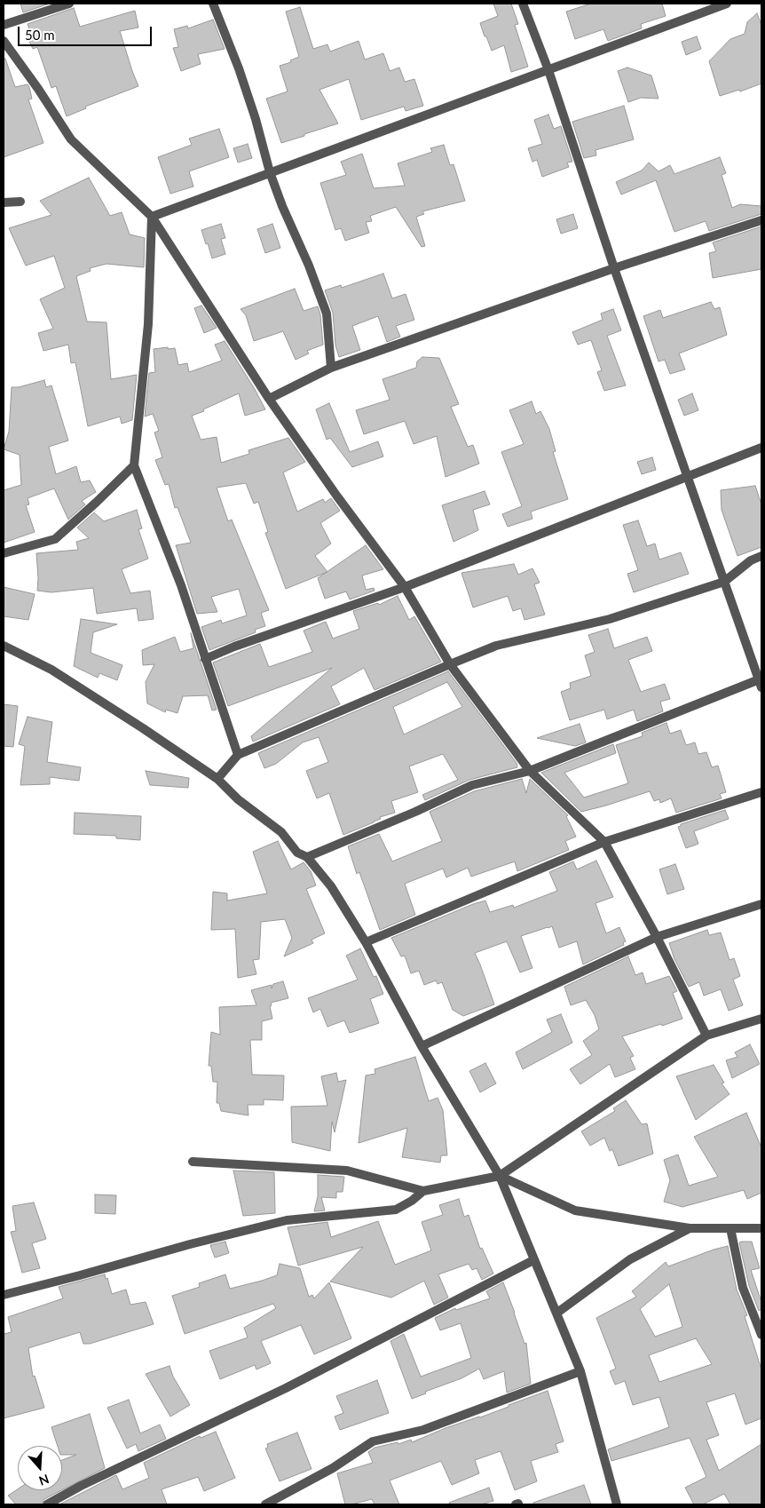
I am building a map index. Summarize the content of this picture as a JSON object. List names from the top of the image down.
{
  "scale_bar": "50 m",
  "north": "bottom"
}
